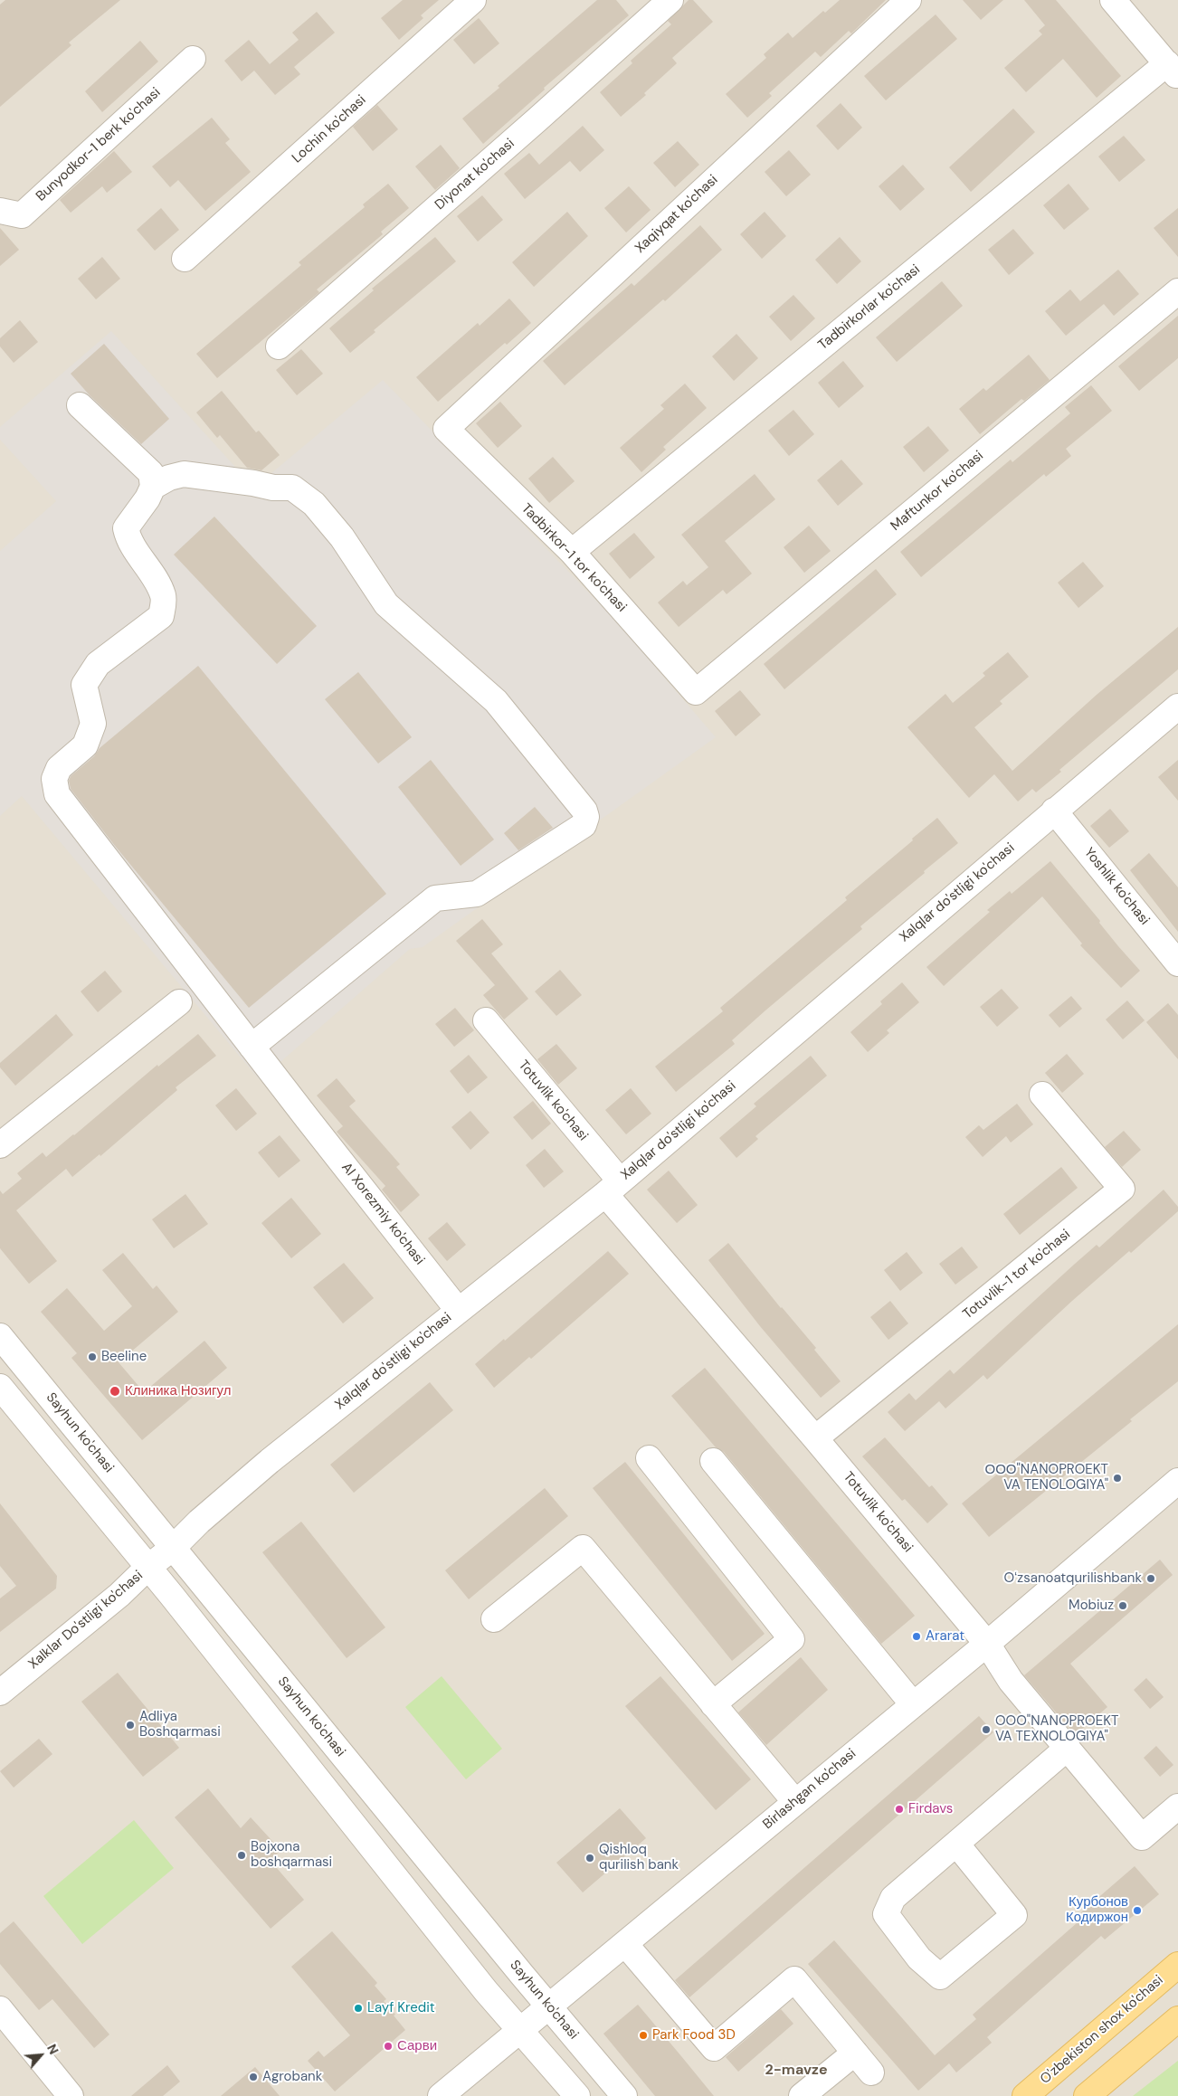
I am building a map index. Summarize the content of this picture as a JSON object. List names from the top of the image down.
{
  "streets": {
    "main road": ["O'zbekiston shox ko'chasi"],
    "street": [
      "Lochin ko'chasi",
      "Bunyodkor-1 berk ko'chasi",
      "Diyonat ko'chasi",
      "Xaqiyqat ko'chasi",
      "Tadbirkorlar ko'chasi",
      "Maftunkor ko'chasi",
      "Tadbirkor-1 tor ko'chasi",
      "Yoshlik ko'chasi",
      "Xalqlar do'stligi ko'chasi",
      "Totuvlik ko'chasi",
      "Al Xorezmiy ko'chasi",
      "Totuvlik-1 tor ko'chasi",
      "Sayhun ko'chasi",
      "Xalklar Do'stligi ko'chasi",
      "Birlashgan ko'chasi"
    ]
  },
  "crossings": [
    ["Xaqiyqat ko'chasi", "Tadbirkor-1 tor ko'chasi"],
    ["Tadbirkorlar ko'chasi", "Tadbirkor-1 tor ko'chasi"],
    ["Maftunkor ko'chasi", "Tadbirkor-1 tor ko'chasi"],
    ["Yoshlik ko'chasi", "Xalqlar do'stligi ko'chasi"],
    ["Xalqlar do'stligi ko'chasi", "Totuvlik ko'chasi"],
    ["Xalqlar do'stligi ko'chasi", "Al Xorezmiy ko'chasi"],
    ["Xalqlar do'stligi ko'chasi", "Sayhun ko'chasi"],
    ["Xalqlar do'stligi ko'chasi", "Xalklar Do'stligi ko'chasi"],
    ["Totuvlik ko'chasi", "Totuvlik-1 tor ko'chasi"],
    ["Totuvlik ko'chasi", "Birlashgan ko'chasi"],
    ["Sayhun ko'chasi", "Xalklar Do'stligi ko'chasi"],
    ["Sayhun ko'chasi", "Birlashgan ko'chasi"]
  ],
  "districts": ["2-mavze"],
  "places": [
    "Beeline",
    "Клиника Нозигул",
    "ООО\"NANOPROEKT VA TENOLOGIYA\"",
    "Oʻzsanoatqurilishbank",
    "Mobiuz",
    "Ararat",
    "Adliya Boshqarmasi",
    "OOO\"NANOPROEKT VA TEXNOLOGIYA\"",
    "Firdavs",
    "Bojxona boshqarmasi",
    "Qishloq qurilish bank",
    "Курбонов Кодиржон",
    "Layf Kredit",
    "Park Food 3D",
    "Сарви",
    "Agrobank"
  ],
  "north": "top right"
}
